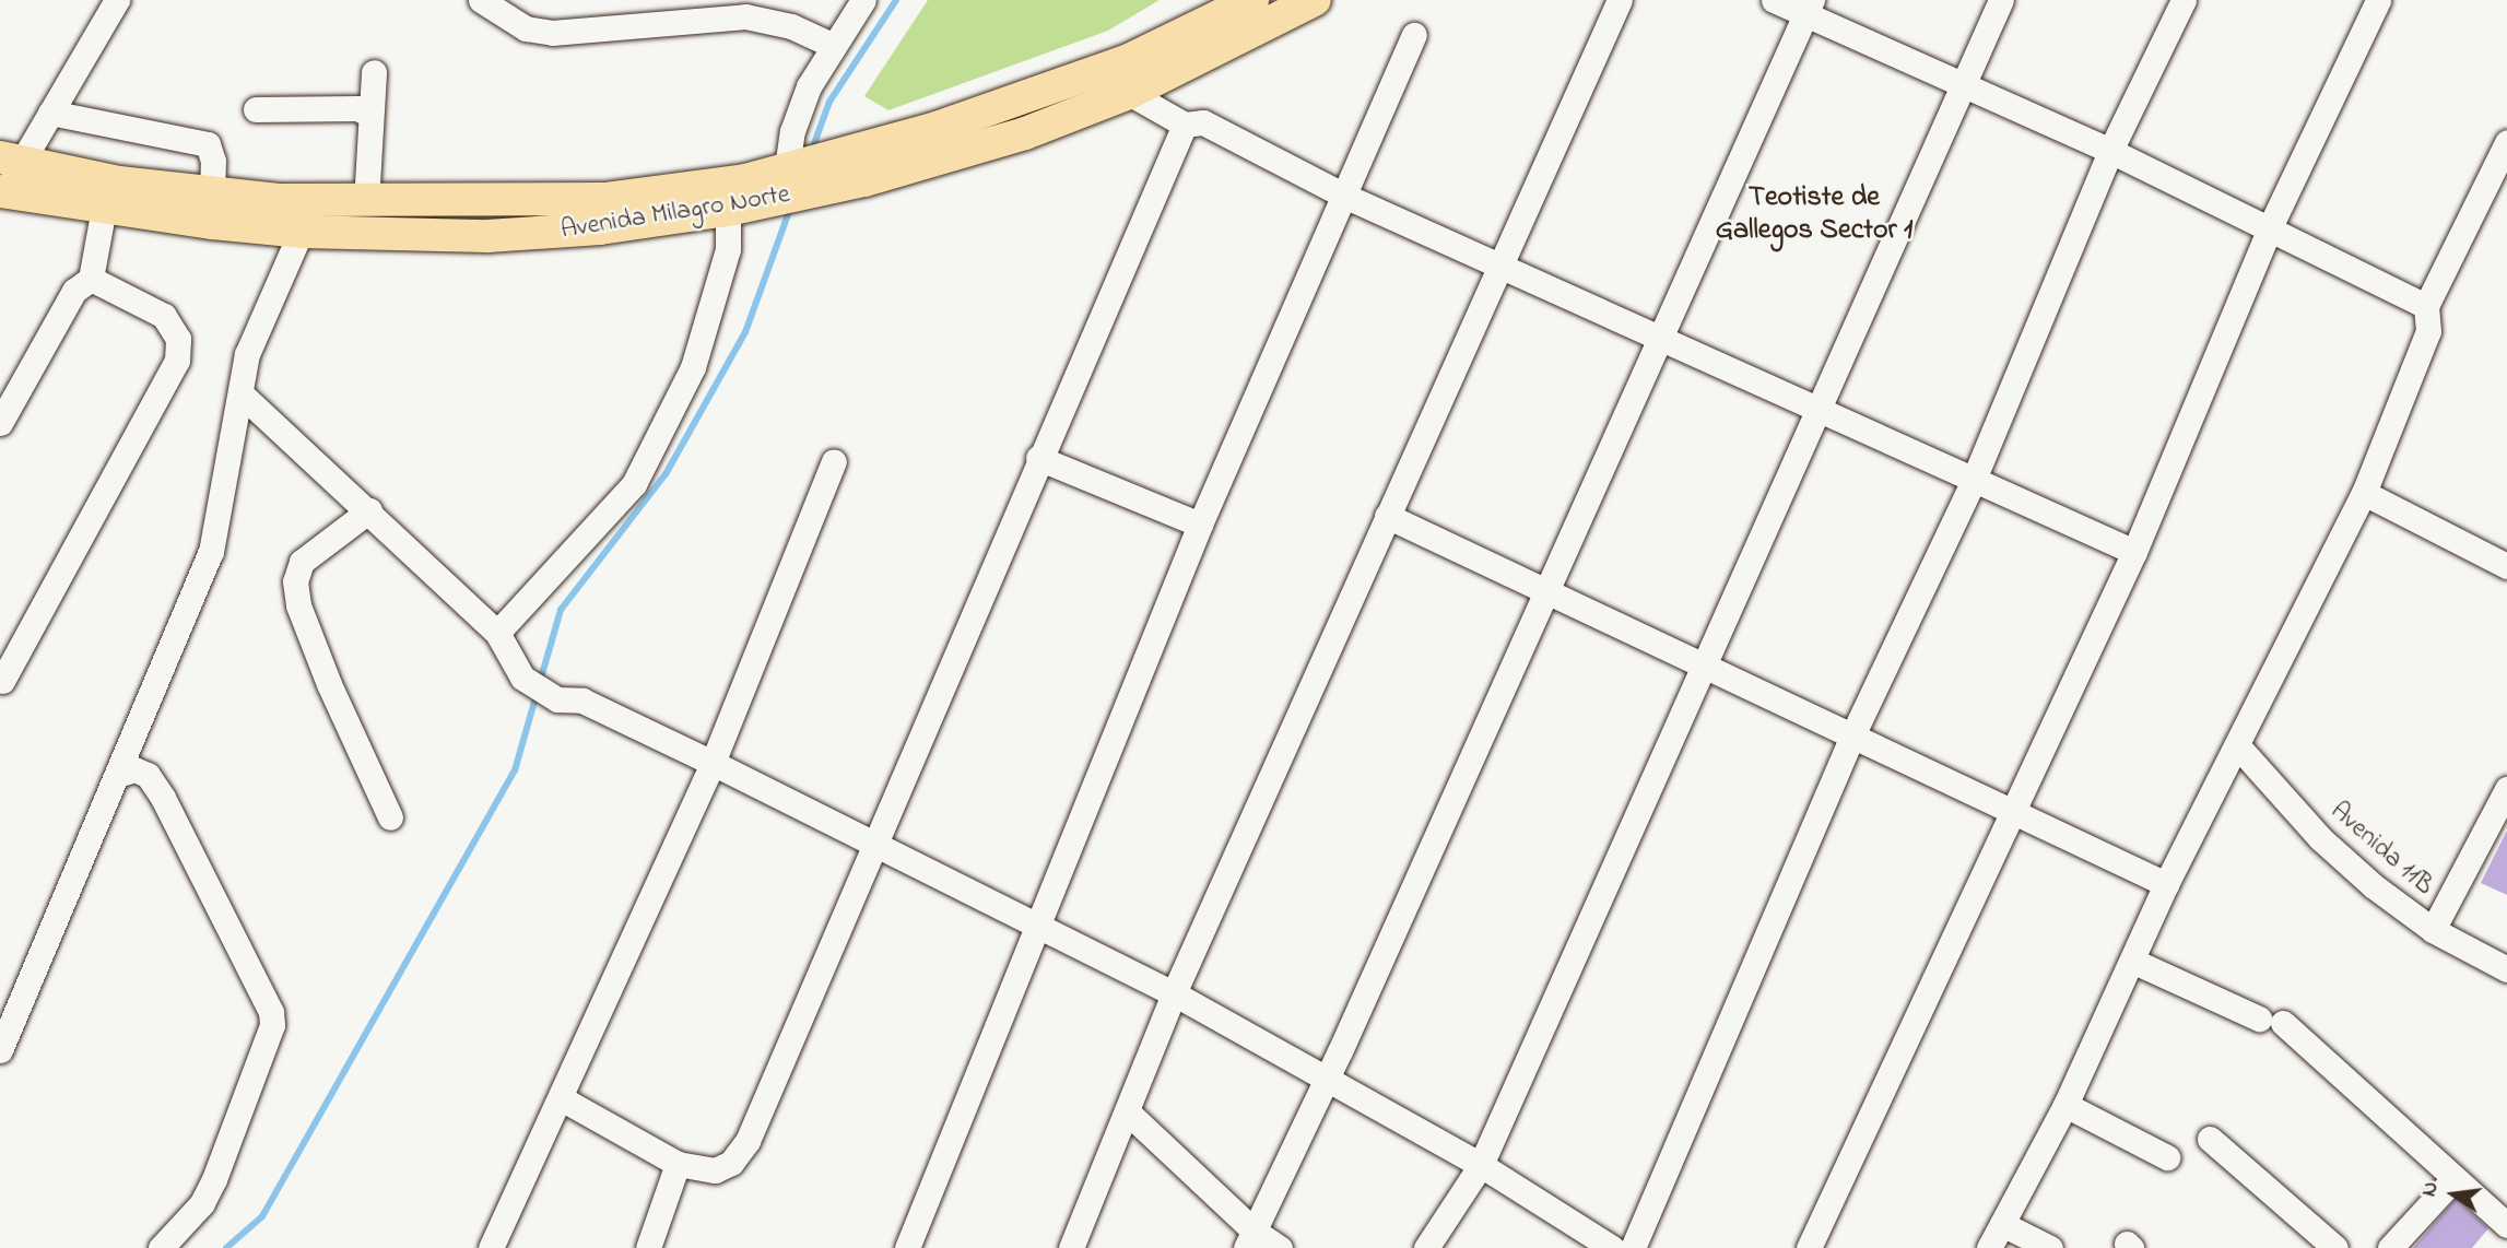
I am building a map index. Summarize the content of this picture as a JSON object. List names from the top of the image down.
{
  "streets": {
    "main road": ["Avenida Milagro Norte"],
    "street": ["Avenida 11B"]
  },
  "districts": ["Teotiste de Gallegos Sector 1"],
  "north": "left"
}
